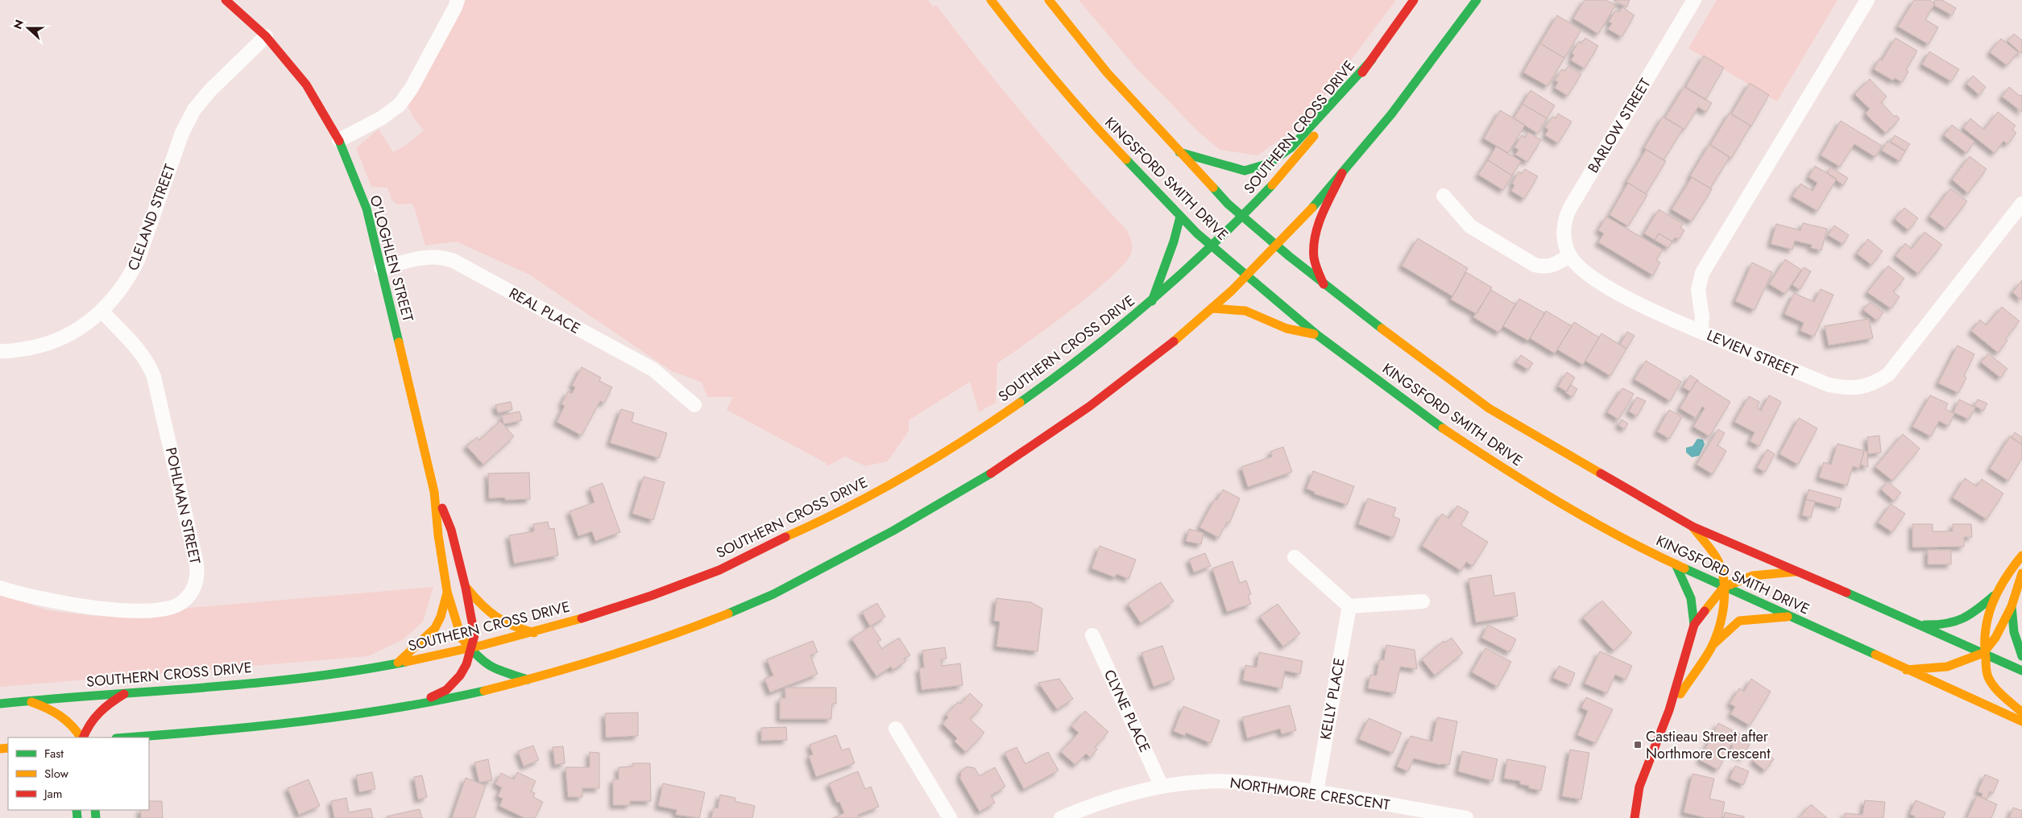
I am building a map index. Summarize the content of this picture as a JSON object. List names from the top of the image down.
{
  "streets": {
    "main road": ["SOUTHERN CROSS DRIVE", "KINGSFORD SMITH DRIVE", "O'LOGHLEN STREET"],
    "street": [
      "BARLOW STREET",
      "CLELAND STREET",
      "REAL PLACE",
      "LEVIEN STREET",
      "POHLMAN STREET",
      "KELLY PLACE",
      "CLYNE PLACE",
      "NORTHMORE CRESCENT"
    ]
  },
  "crossings": [
    ["BARLOW STREET", "LEVIEN STREET"],
    ["SOUTHERN CROSS DRIVE", "KINGSFORD SMITH DRIVE"],
    ["SOUTHERN CROSS DRIVE", "O'LOGHLEN STREET"],
    ["CLELAND STREET", "O'LOGHLEN STREET"],
    ["CLELAND STREET", "POHLMAN STREET"],
    ["O'LOGHLEN STREET", "REAL PLACE"],
    ["KELLY PLACE", "NORTHMORE CRESCENT"],
    ["CLYNE PLACE", "NORTHMORE CRESCENT"]
  ],
  "places": {
    "transit": ["Castieau Street after Northmore Crescent"]
  },
  "legend": ["Fast", "Slow", "Jam"],
  "north": "left"
}
